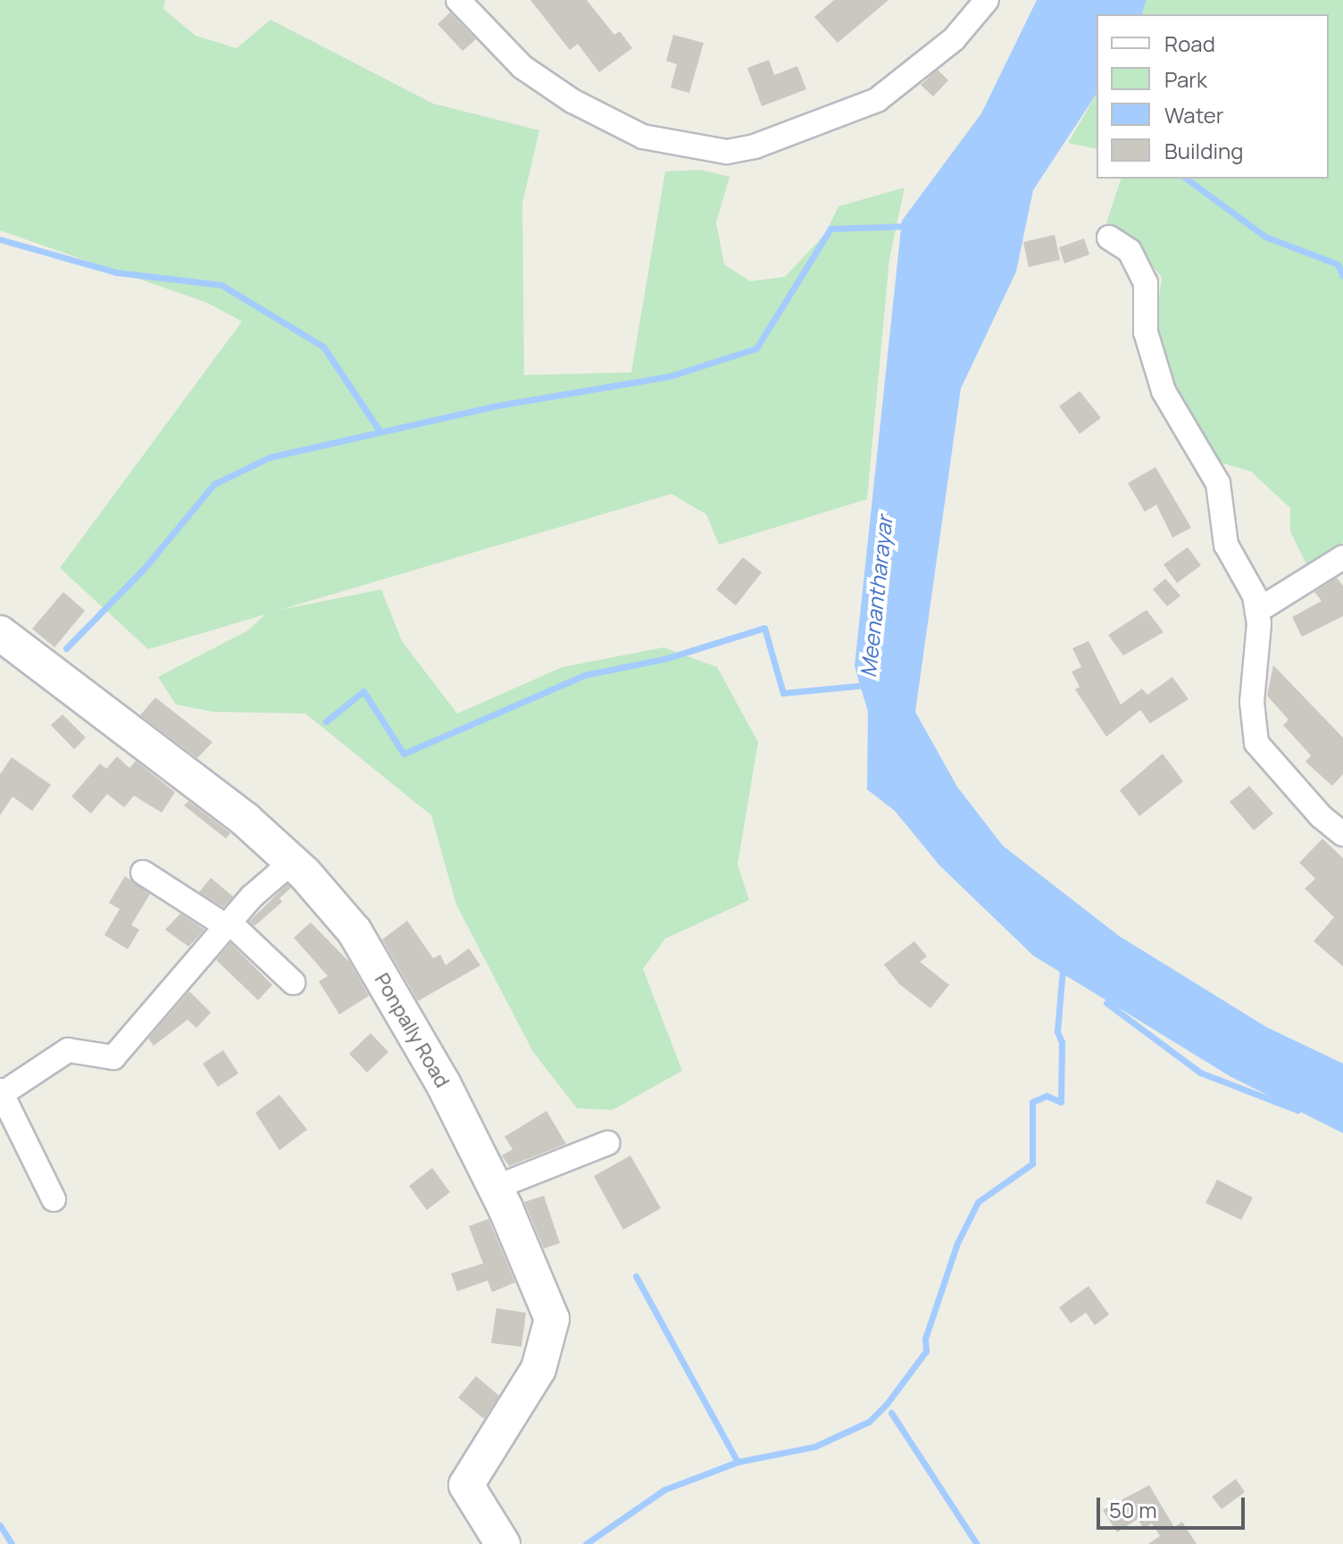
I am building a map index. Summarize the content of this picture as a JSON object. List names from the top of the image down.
{
  "streets": {
    "main road": ["Ponpally Road"]
  },
  "water": ["Meenantharayar"],
  "legend": [
    "Road",
    "Park",
    "Water",
    "Building"
  ],
  "scale_bar": "50 m"
}
